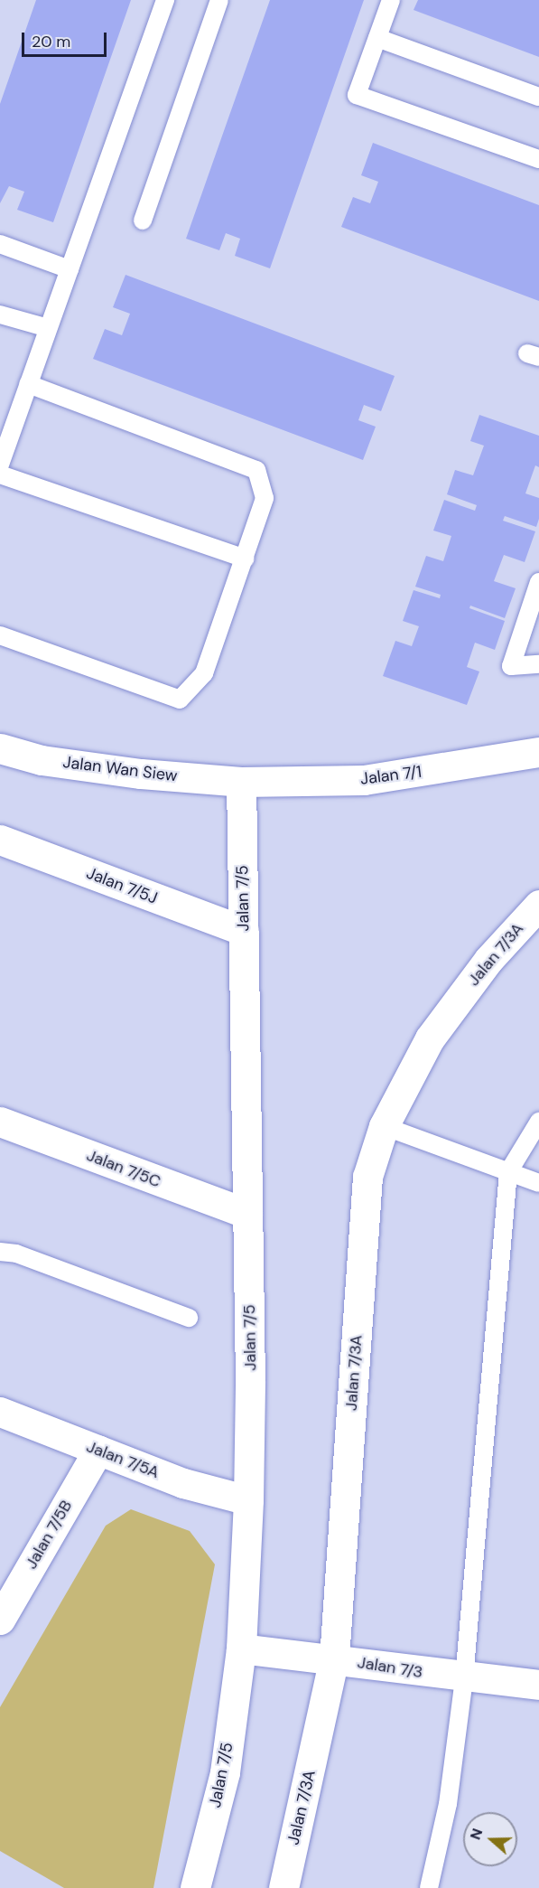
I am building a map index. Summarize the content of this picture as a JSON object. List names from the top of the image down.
{
  "streets": {
    "street": [
      "Jalan Wan Siew",
      "Jalan 7/1",
      "Jalan 7/5J",
      "Jalan 7/5",
      "Jalan 7/3A",
      "Jalan 7/5C",
      "Jalan 7/5A",
      "Jalan 7/5B",
      "Jalan 7/3"
    ]
  },
  "crossings": [
    ["Jalan Wan Siew", "Jalan 7/1"],
    ["Jalan Wan Siew", "Jalan 7/5"],
    ["Jalan 7/1", "Jalan 7/5"],
    ["Jalan 7/5J", "Jalan 7/5"],
    ["Jalan 7/5", "Jalan 7/5C"],
    ["Jalan 7/5", "Jalan 7/5A"],
    ["Jalan 7/5", "Jalan 7/3"],
    ["Jalan 7/3A", "Jalan 7/3"],
    ["Jalan 7/5A", "Jalan 7/5B"]
  ],
  "scale_bar": "20 m",
  "north": "left"
}
